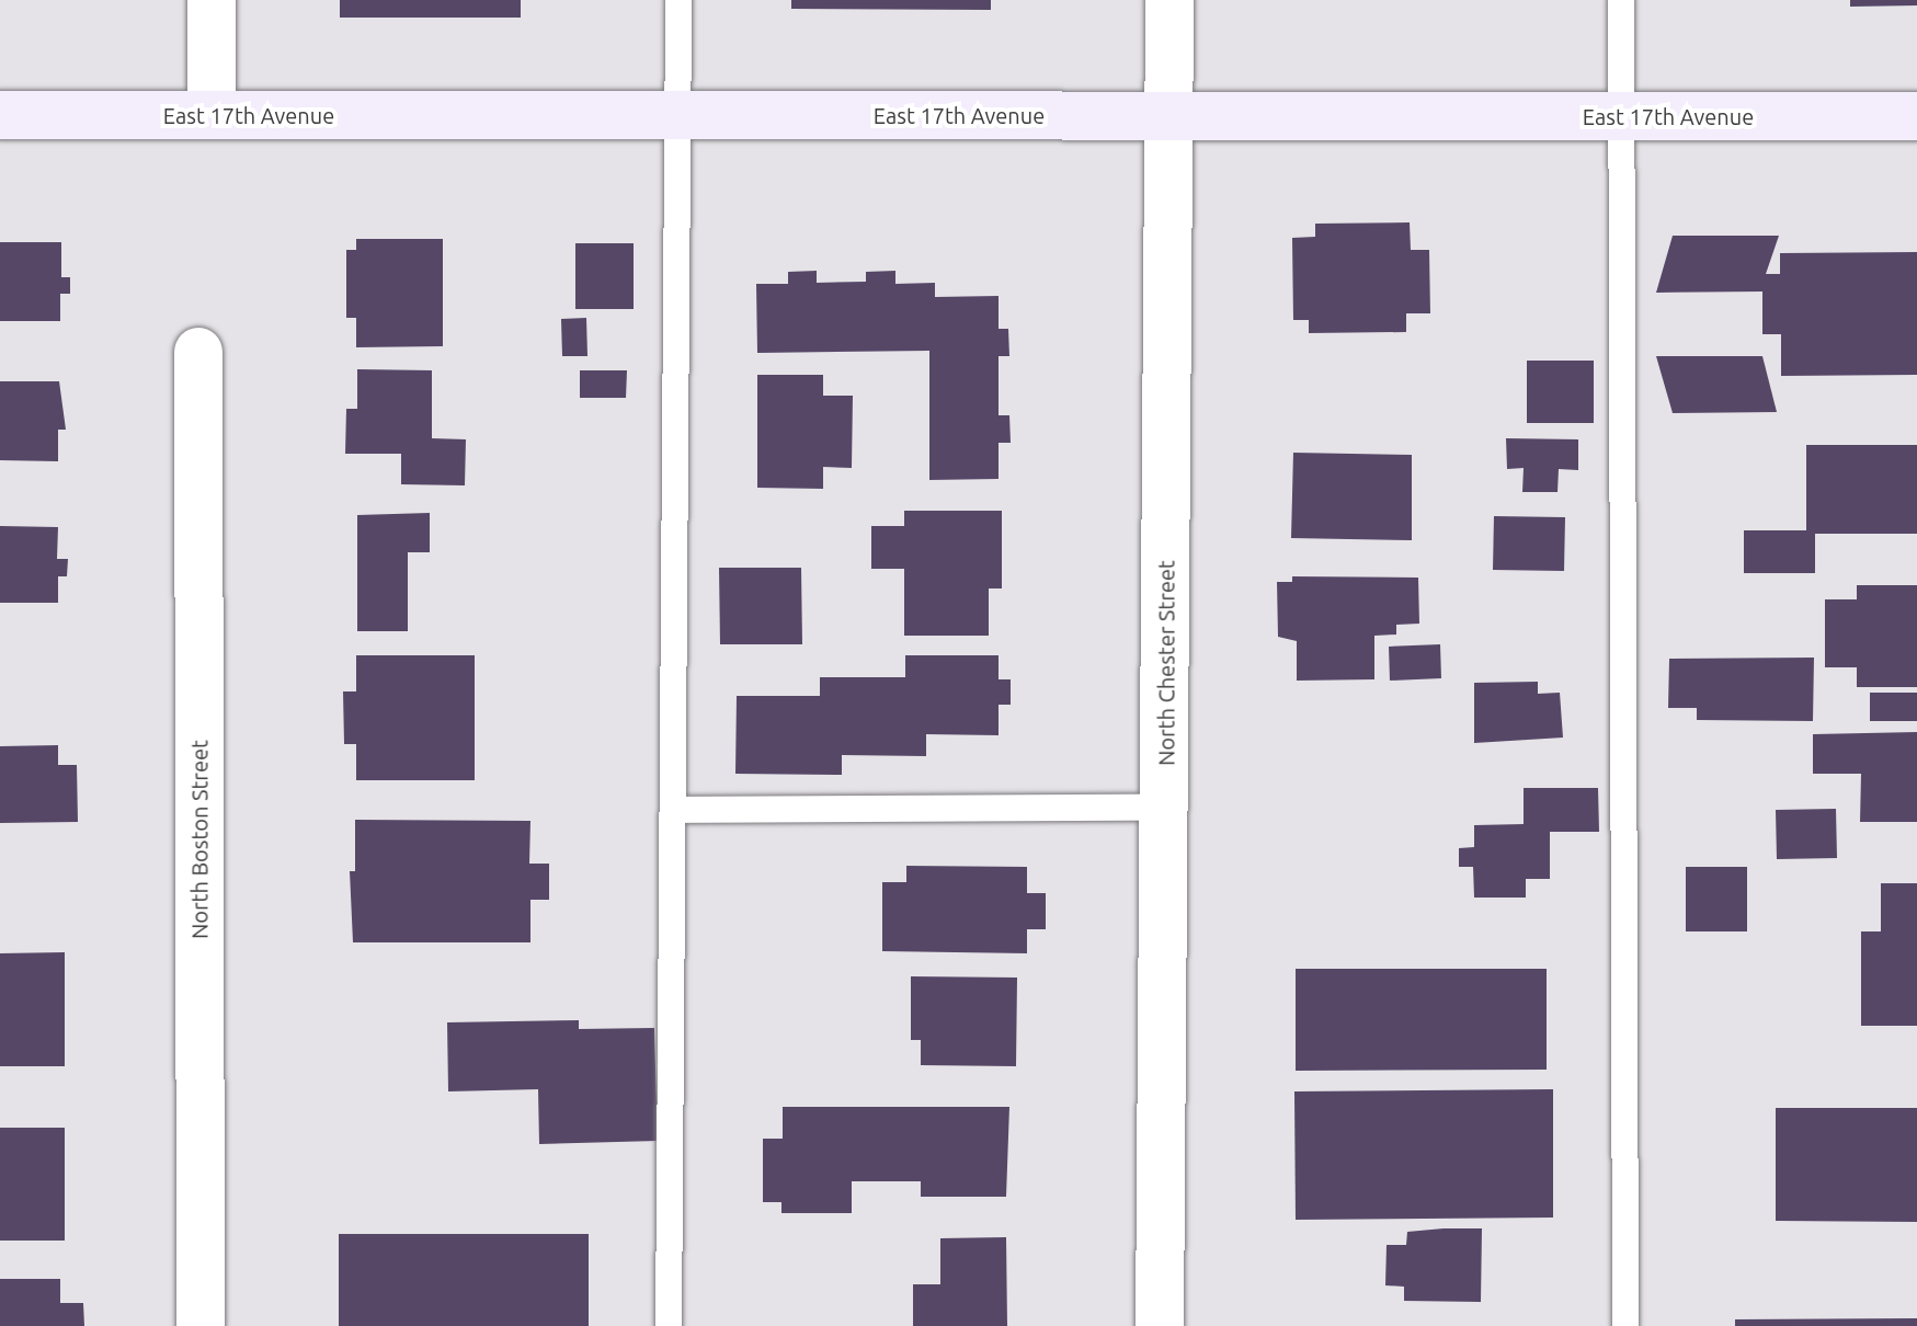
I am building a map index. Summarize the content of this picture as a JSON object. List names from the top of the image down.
{
  "streets": {
    "street": ["East 17th Avenue", "North Chester Street", "North Boston Street"]
  },
  "crossings": [
    ["East 17th Avenue", "North Chester Street"]
  ]
}
